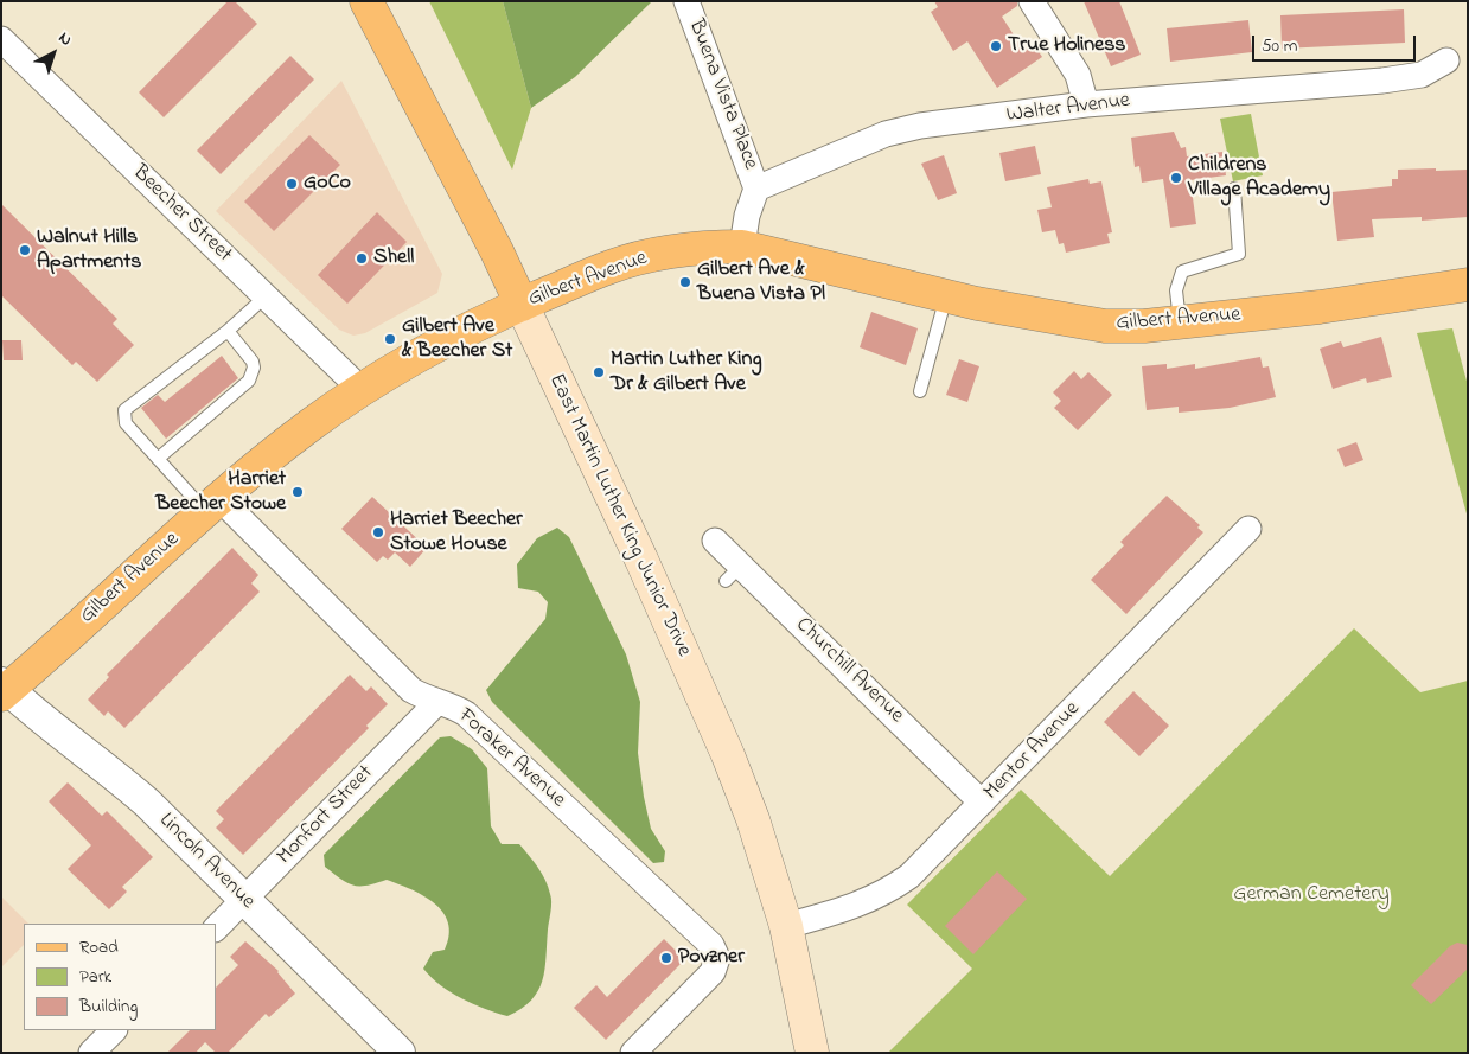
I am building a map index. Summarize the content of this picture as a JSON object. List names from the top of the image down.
{
  "streets": {
    "main road": ["Gilbert Avenue", "East Martin Luther King Junior Drive"],
    "street": [
      "Buena Vista Place",
      "Walter Avenue",
      "Beecher Street",
      "Churchill Avenue",
      "Mentor Avenue",
      "Foraker Avenue",
      "Monfort Street",
      "Lincoln Avenue"
    ]
  },
  "crossings": [
    ["Buena Vista Place", "Walter Avenue"],
    ["Beecher Street", "Gilbert Avenue"],
    ["Gilbert Avenue", "East Martin Luther King Junior Drive"],
    ["Gilbert Avenue", "Foraker Avenue"],
    ["Gilbert Avenue", "Lincoln Avenue"],
    ["East Martin Luther King Junior Drive", "Mentor Avenue"],
    ["Churchill Avenue", "Mentor Avenue"],
    ["Foraker Avenue", "Monfort Street"],
    ["Monfort Street", "Lincoln Avenue"]
  ],
  "parks": ["German Cemetery"],
  "places": [
    "True Holiness",
    "Childrens Village Academy",
    "GoCo",
    "Walnut Hills Apartments",
    "Shell",
    "Gilbert Ave & Buena Vista Pl",
    "Gilbert Ave & Beecher St",
    "Martin Luther King Dr & Gilbert Ave",
    "Harriet Beecher Stowe",
    "Harriet Beecher Stowe House",
    "Povzner"
  ],
  "legend": ["Road", "Park", "Building"],
  "scale_bar": "50 m",
  "north": "top right"
}
